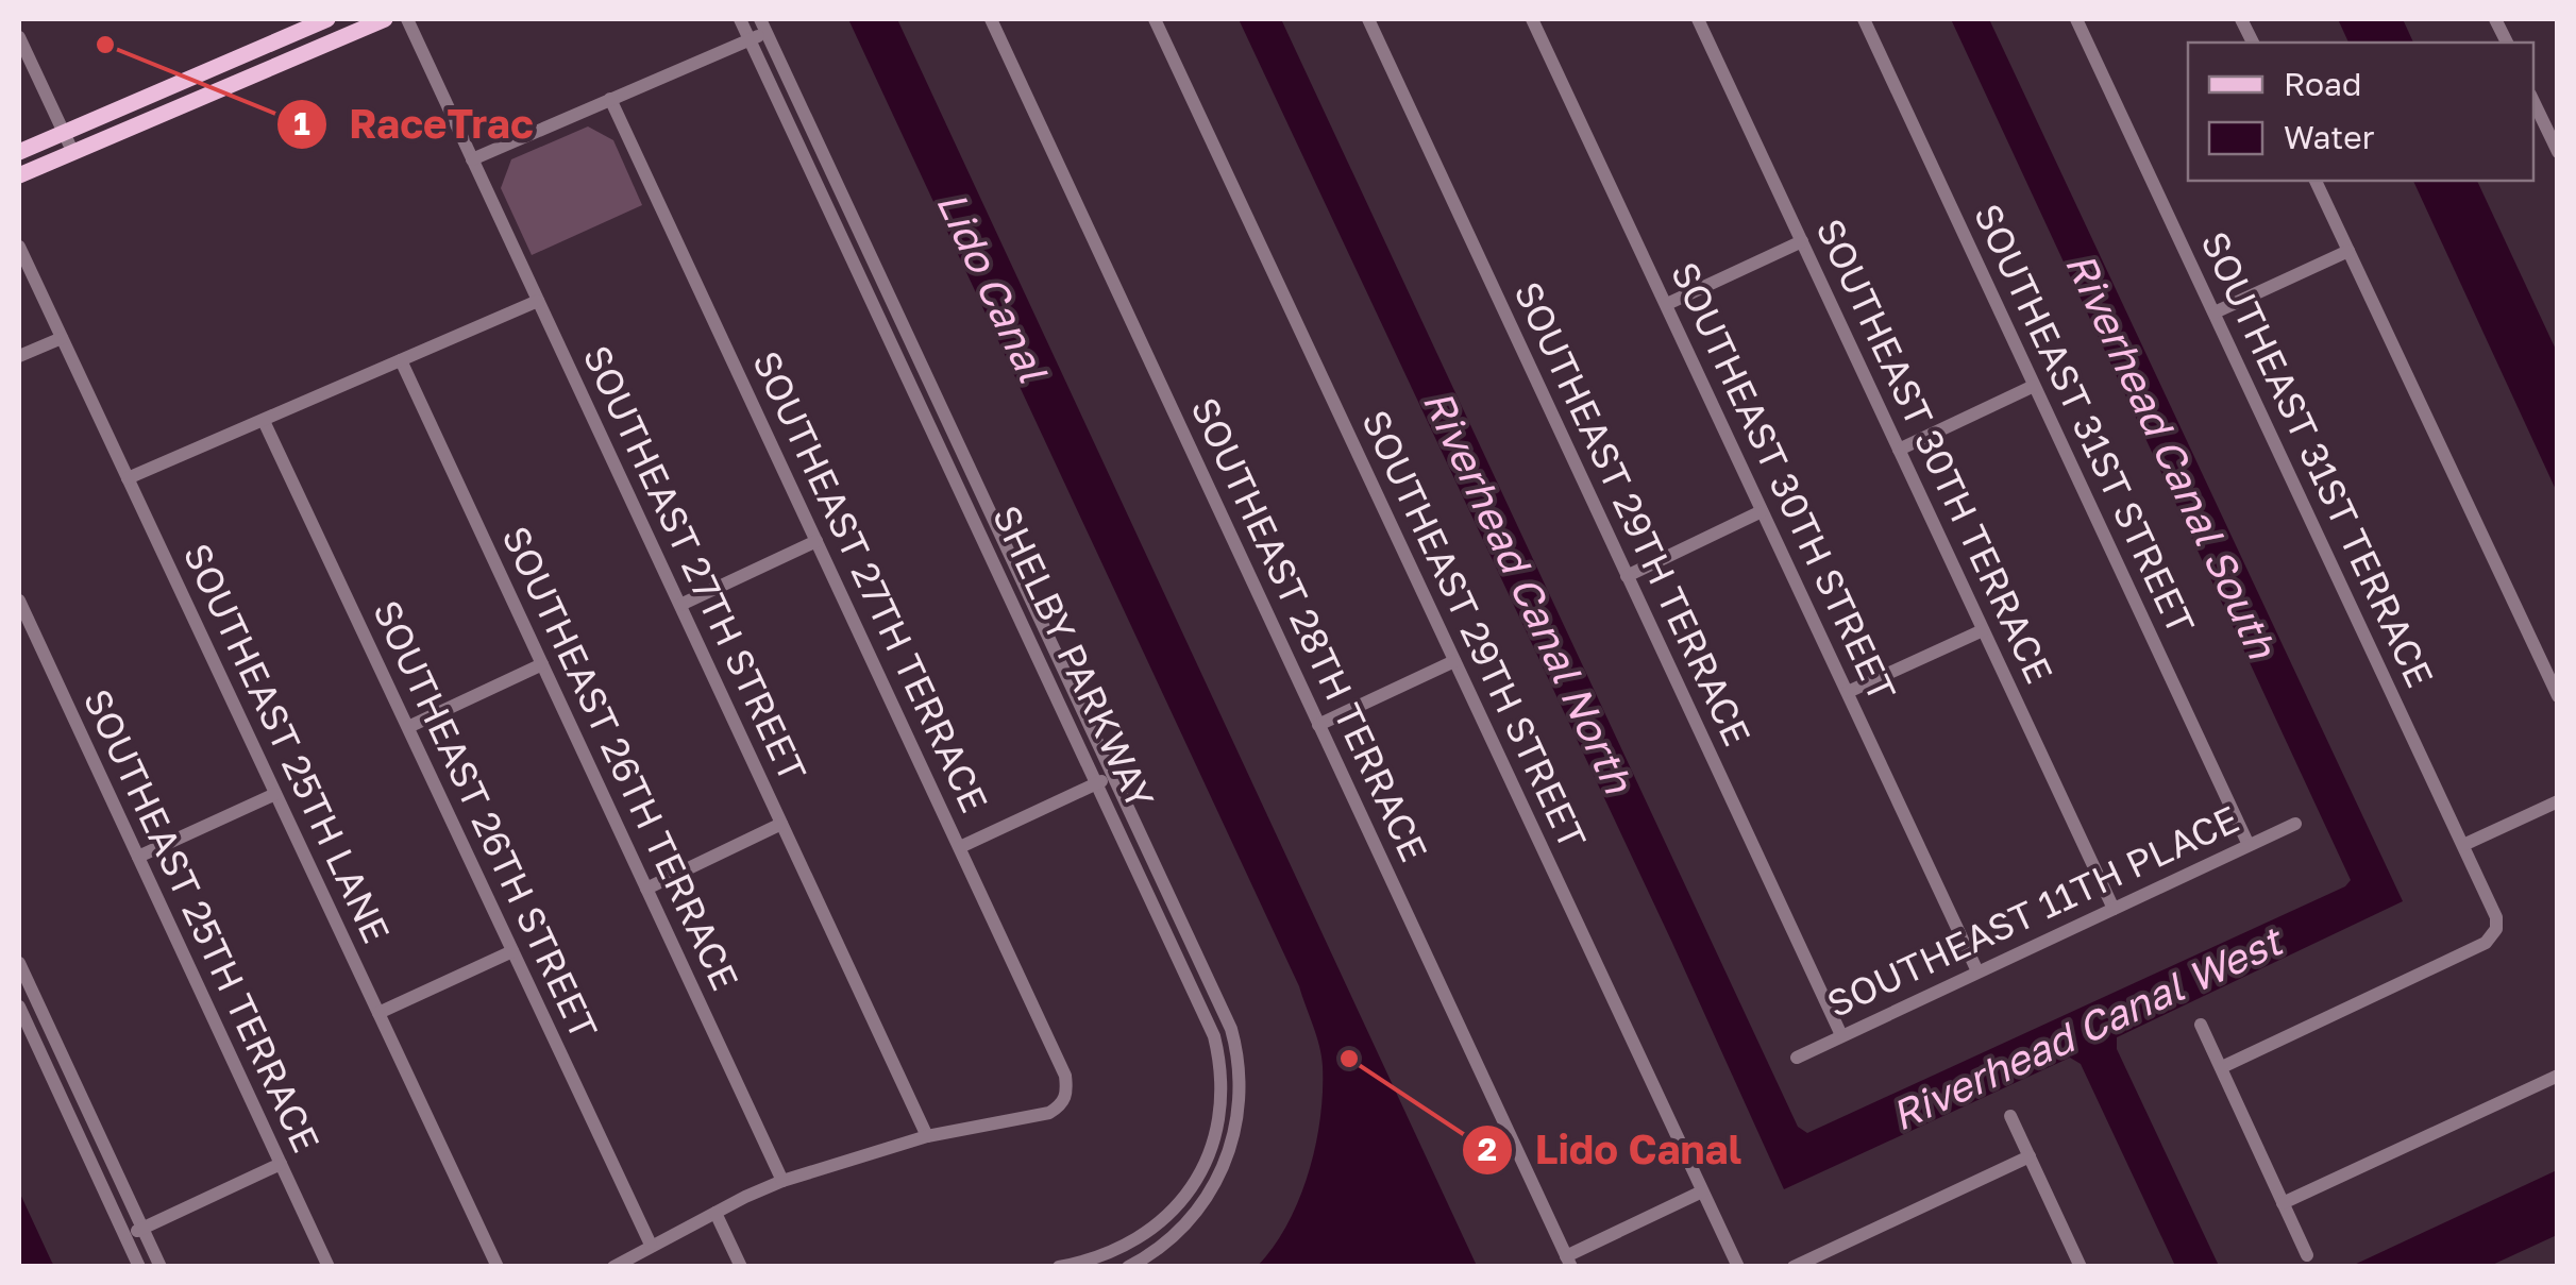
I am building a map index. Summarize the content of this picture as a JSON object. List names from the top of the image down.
{
  "streets": {
    "street": [
      "SOUTHEAST 31ST STREET",
      "SOUTHEAST 30TH TERRACE",
      "SOUTHEAST 31ST TERRACE",
      "SOUTHEAST 30TH STREET",
      "SOUTHEAST 29TH TERRACE",
      "SOUTHEAST 27TH STREET",
      "SOUTHEAST 27TH TERRACE",
      "SOUTHEAST 28TH TERRACE",
      "SOUTHEAST 29TH STREET",
      "SHELBY PARKWAY",
      "SOUTHEAST 25TH LANE",
      "SOUTHEAST 26TH TERRACE",
      "SOUTHEAST 26TH STREET",
      "SOUTHEAST 11TH PLACE",
      "SOUTHEAST 25TH TERRACE"
    ]
  },
  "crossings": [
    ["SOUTHEAST 31ST STREET", "SOUTHEAST 11TH PLACE"],
    ["SOUTHEAST 30TH TERRACE", "SOUTHEAST 11TH PLACE"],
    ["SOUTHEAST 30TH STREET", "SOUTHEAST 11TH PLACE"],
    ["SOUTHEAST 29TH TERRACE", "SOUTHEAST 11TH PLACE"],
    ["SOUTHEAST 27TH STREET", "SOUTHEAST 27TH TERRACE"]
  ],
  "water": [
    "Lido Canal",
    "Riverhead Canal South",
    "Riverhead Canal North",
    "Riverhead Canal West"
  ],
  "places": ["RaceTrac", "Lido Canal"],
  "legend": ["Road", "Water"]
}
